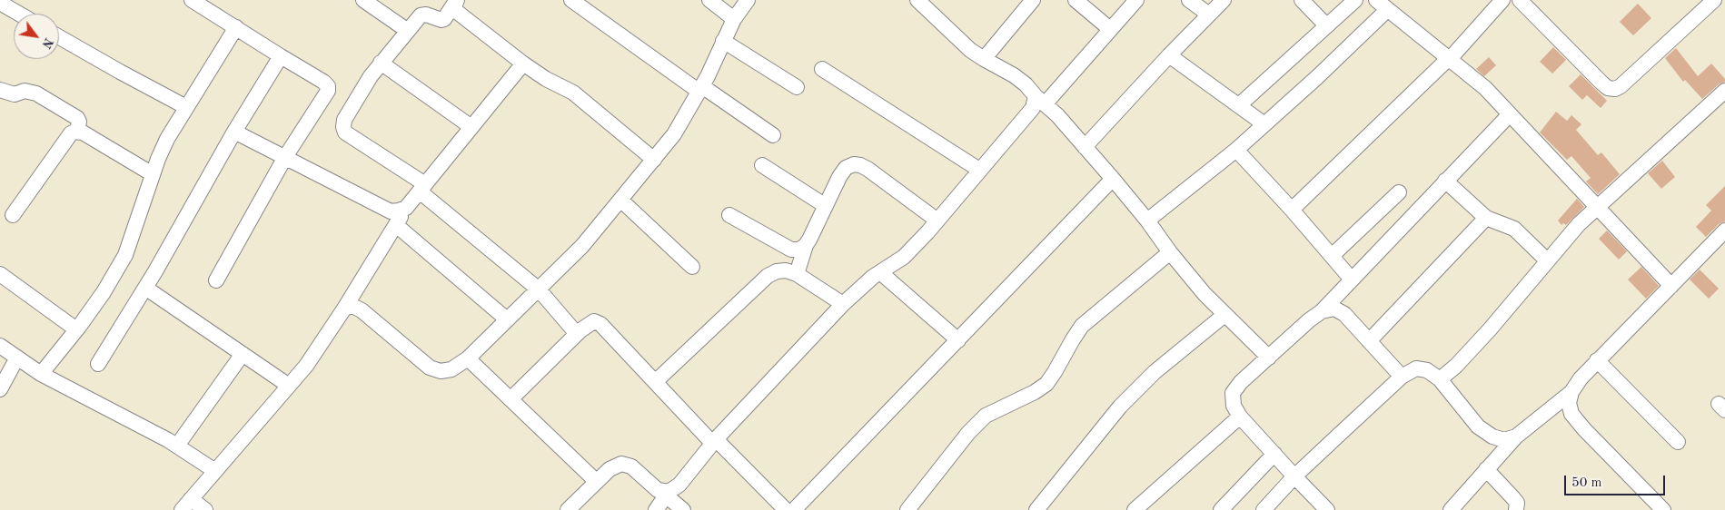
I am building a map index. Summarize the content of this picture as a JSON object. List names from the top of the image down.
{
  "scale_bar": "50 m",
  "north": "bottom right"
}
